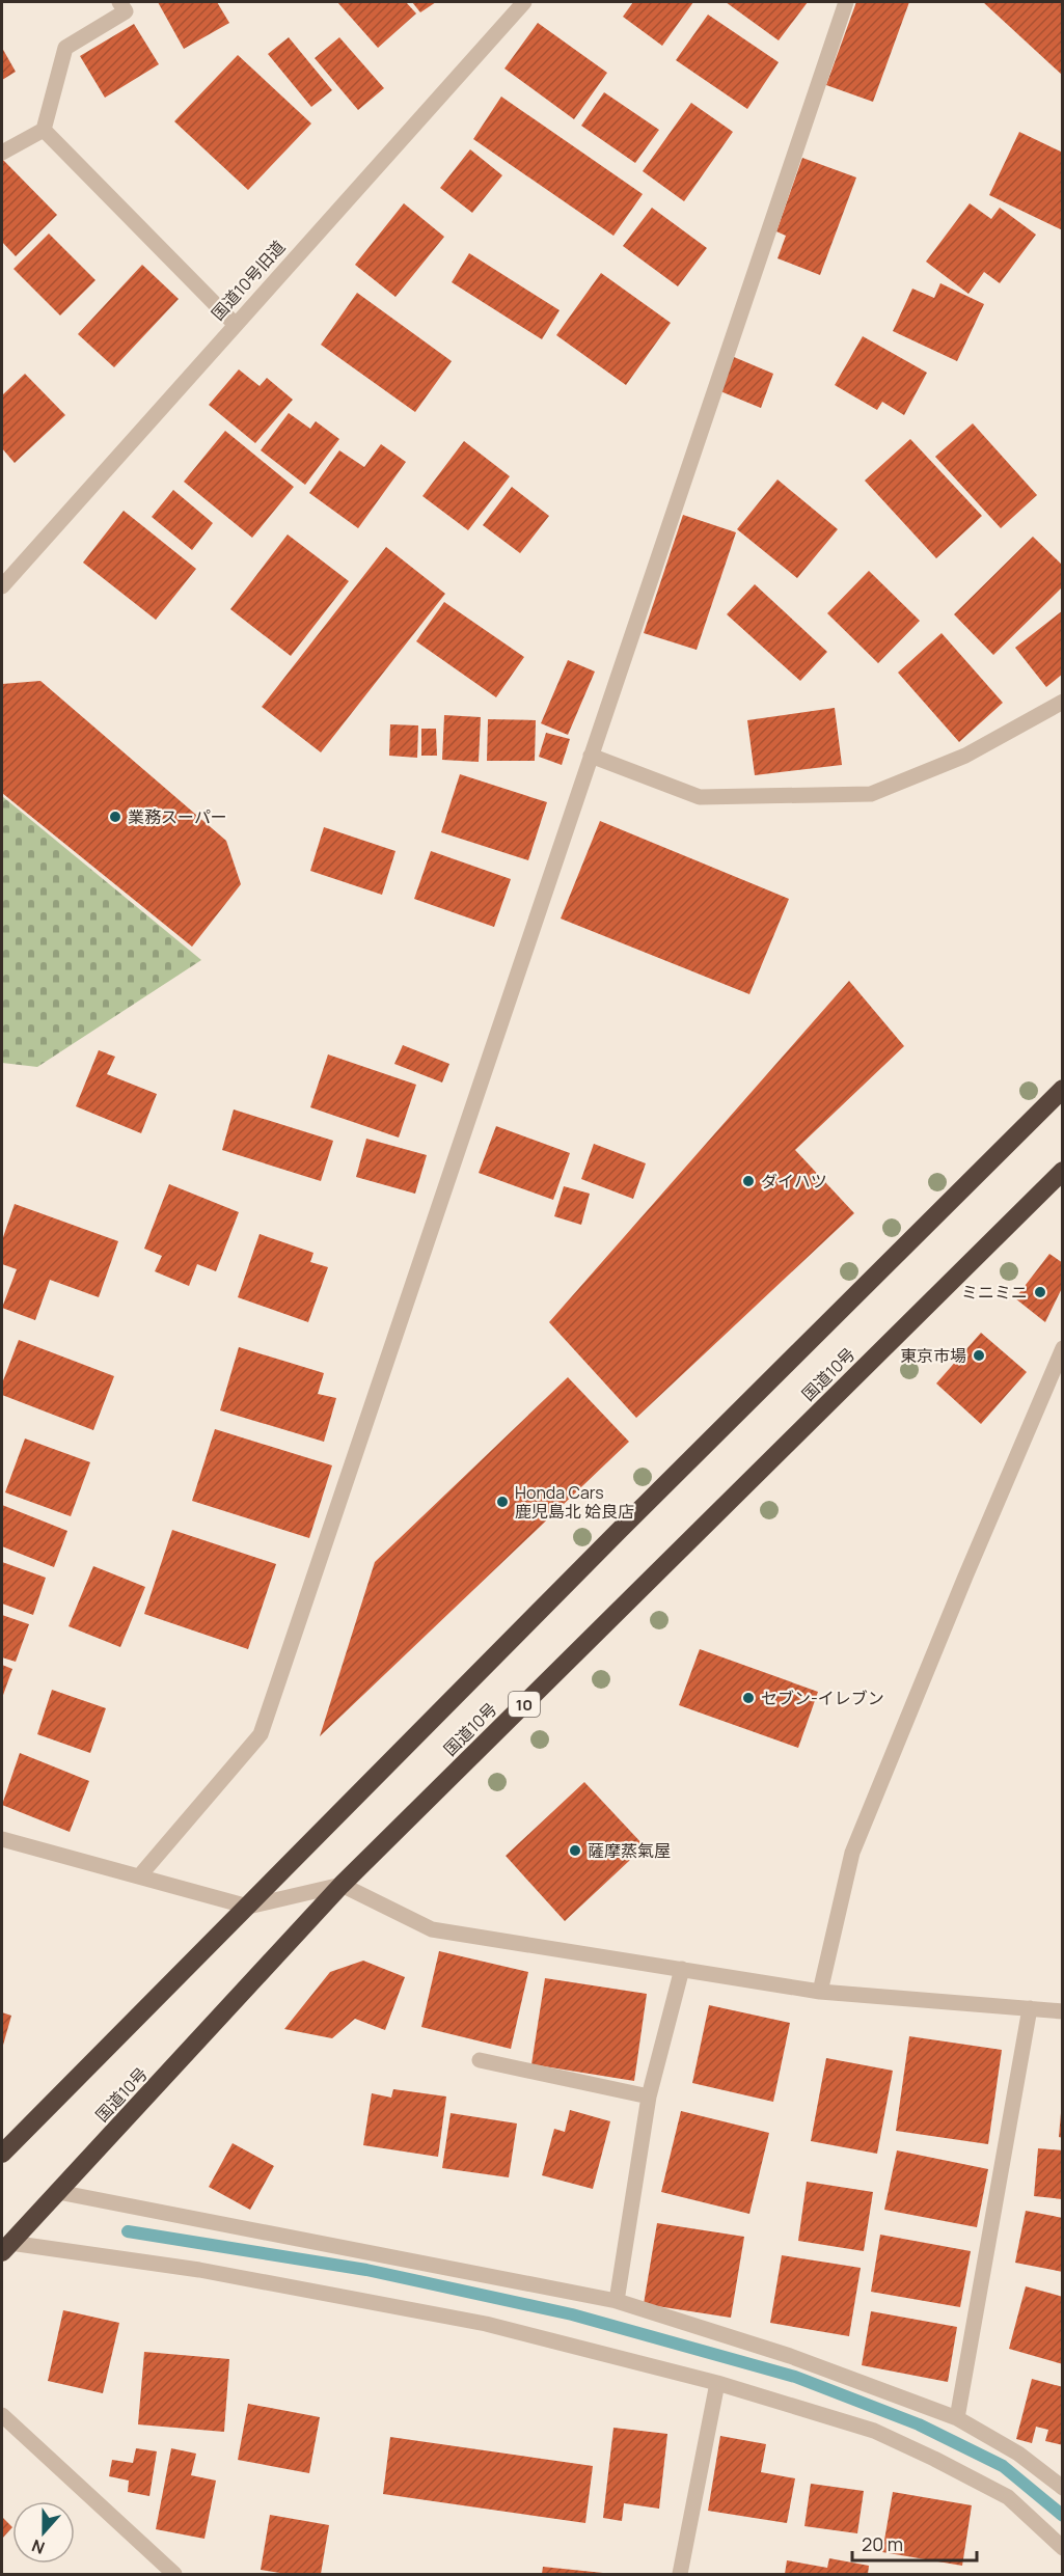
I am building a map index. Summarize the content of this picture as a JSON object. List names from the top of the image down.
{
  "streets": {
    "highway": ["国道10号", "10"],
    "street": ["国道10号旧道"]
  },
  "places": [
    "業務スーパー",
    "ダイハツ",
    "ミニミニ",
    "東京市場",
    "Honda Cars 鹿児島北 姶良店",
    "セブン-イレブン",
    "薩摩蒸氣屋"
  ],
  "scale_bar": "20 m",
  "north": "bottom"
}
